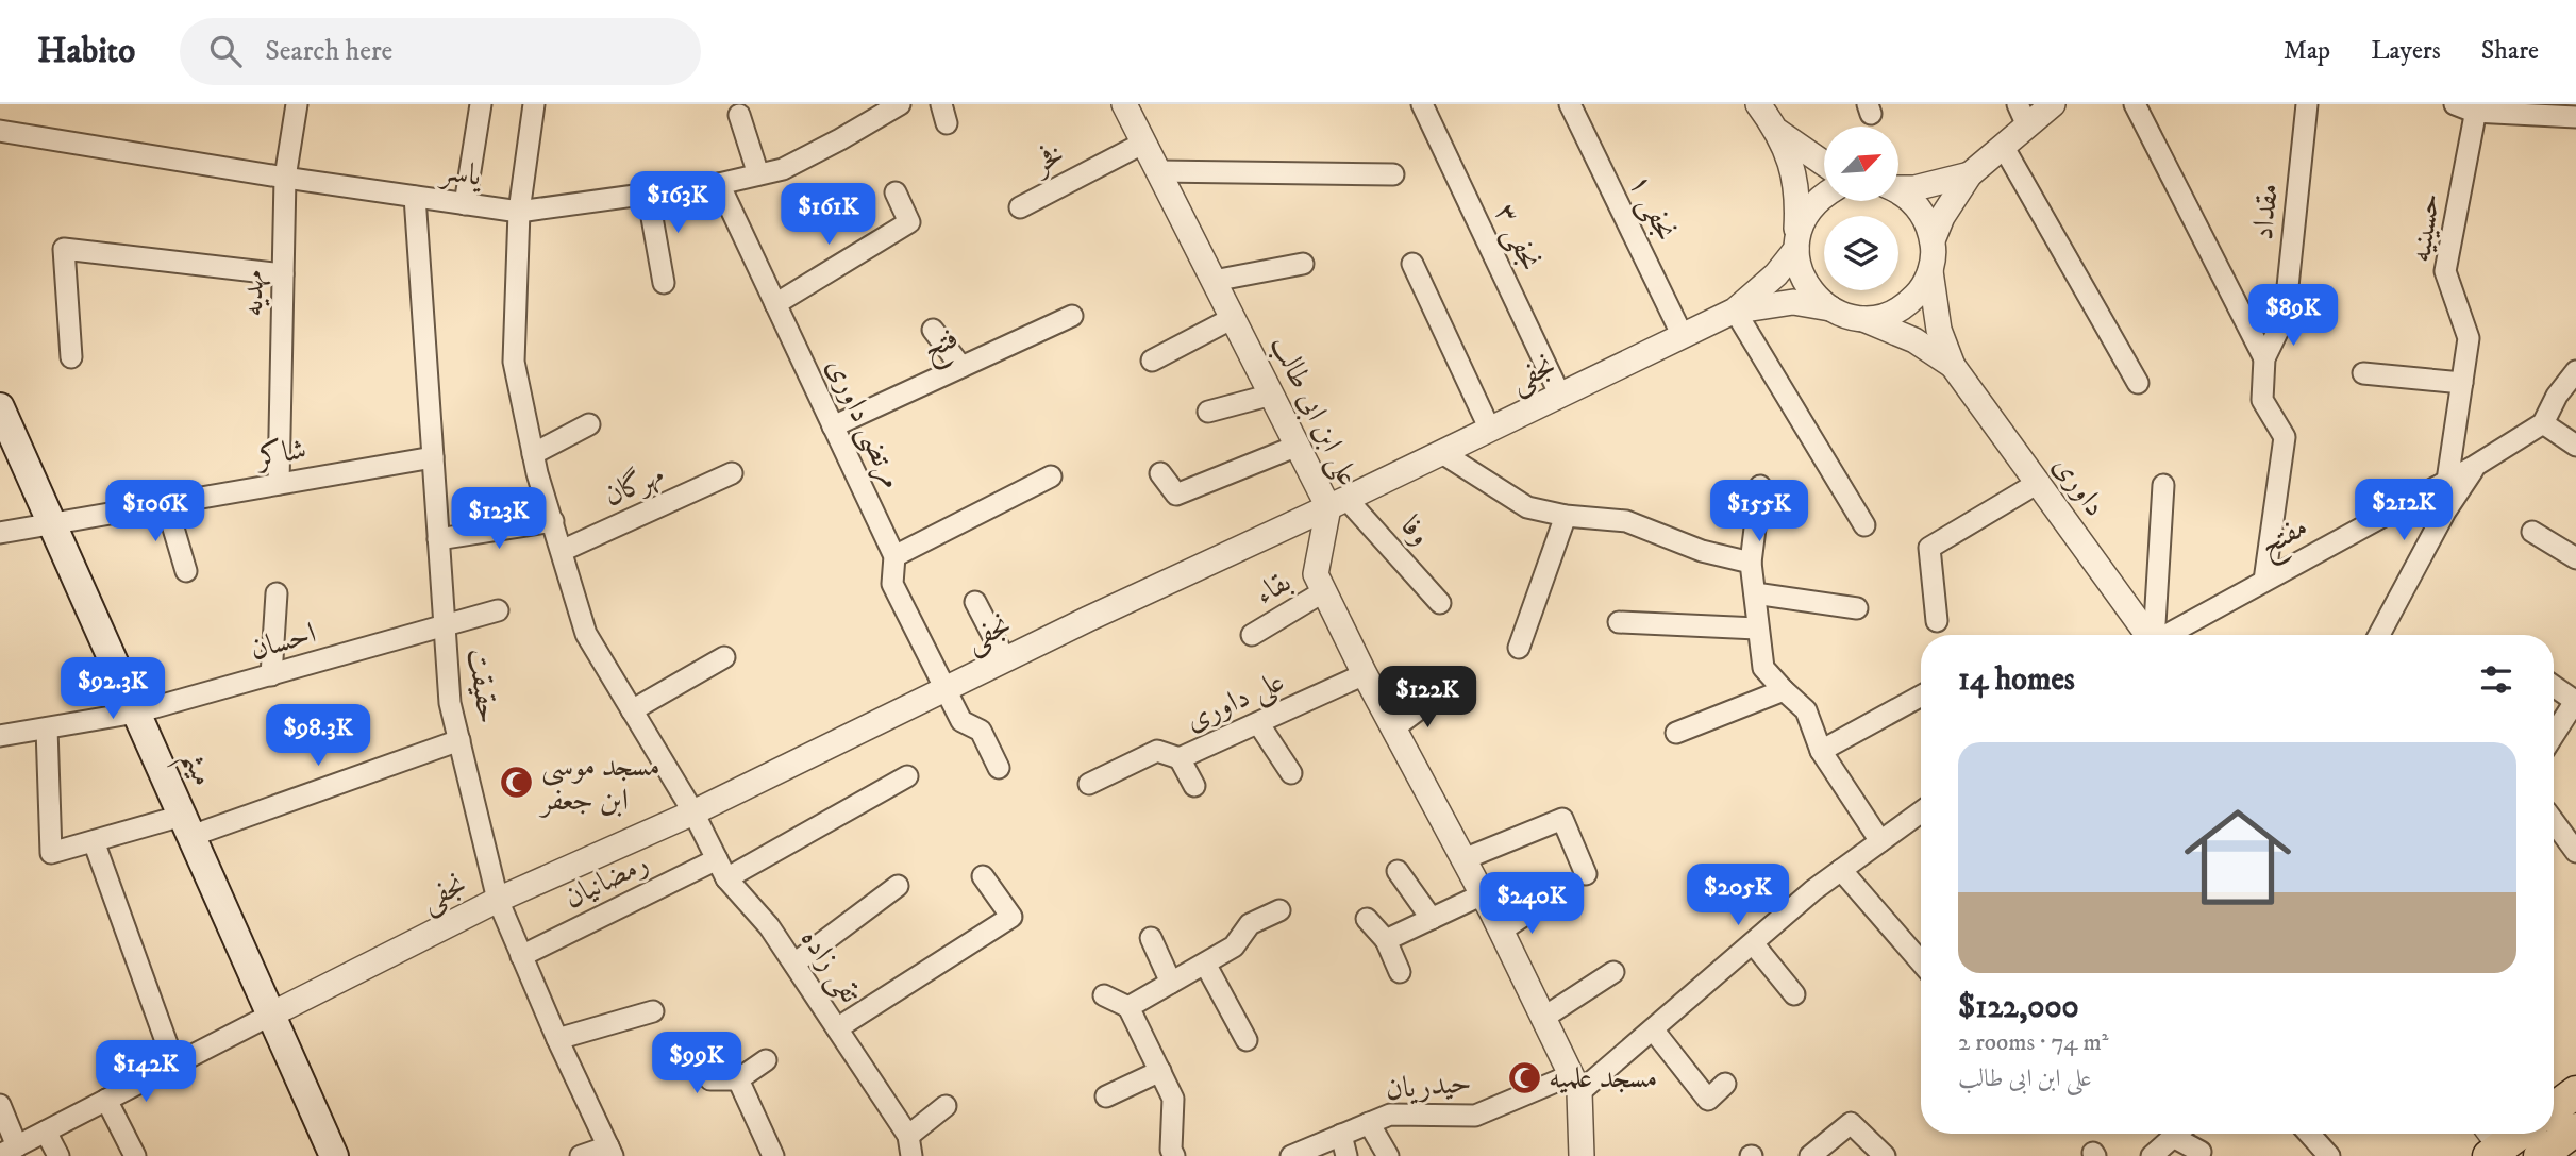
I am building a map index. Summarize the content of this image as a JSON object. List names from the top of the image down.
{
  "streets": {
    "main road": ["میثم"],
    "street": [
      "فخر",
      "یاسر",
      "نجفی ۱",
      "مقداد",
      "حسینیه",
      "نجفی ۳",
      "مهدیه",
      "فتح",
      "نجفی",
      "علی ابن ابی طالب",
      "مرتضی داوری",
      "شاکر",
      "مهرگان",
      "داوری",
      "وفا",
      "مفتح",
      "بقاء",
      "احسان",
      "حقیقت",
      "علی داوری",
      "رمضانیان",
      "تقی زاده",
      "حیدریان"
    ]
  },
  "crossings": [
    ["فخر", "علی ابن ابی طالب"],
    ["یاسر", "مهدیه"],
    ["یاسر", "مرتضی داوری"],
    ["یاسر", "حقیقت"],
    ["یاسر", "تقی زاده"],
    ["نجفی ۱", "نجفی"],
    ["مقداد", "مفتح"],
    ["حسینیه", "مفتح"],
    ["نجفی ۳", "نجفی"],
    ["مهدیه", "شاکر"],
    ["فتح", "مرتضی داوری"],
    ["نجفی", "علی ابن ابی طالب"],
    ["نجفی", "مرتضی داوری"],
    ["نجفی", "وفا"],
    ["نجفی", "حقیقت"],
    ["نجفی", "میثم"],
    ["نجفی", "تقی زاده"],
    ["علی ابن ابی طالب", "وفا"],
    ["علی ابن ابی طالب", "بقاء"],
    ["علی ابن ابی طالب", "علی داوری"],
    ["علی ابن ابی طالب", "حیدریان"],
    ["شاکر", "حقیقت"],
    ["شاکر", "میثم"],
    ["مهرگان", "تقی زاده"],
    ["احسان", "حقیقت"],
    ["احسان", "میثم"],
    ["حقیقت", "رمضانیان"],
    ["رمضانیان", "تقی زاده"]
  ],
  "places": {
    "mosque": ["مسجد موسی ابن جعفر", "مسجد علمیه"]
  },
  "north": "top right",
  "page": {
    "header": "Habito",
    "search": "Search here",
    "nav": ["Map", "Layers", "Share"],
    "price": [
      "$163K",
      "$161K",
      "$89K",
      "$212K",
      "$106K",
      "$155K",
      "$123K",
      "$92.3K",
      "$122K",
      "$98.3K",
      "$205K",
      "$240K",
      "$99K",
      "$142K"
    ],
    "heading": "14 homes",
    "list": [
      {
        "name": "$122,000",
        "note": "2 rooms · 74 m² · علی ابن ابی طالب"
      }
    ]
  }
}
